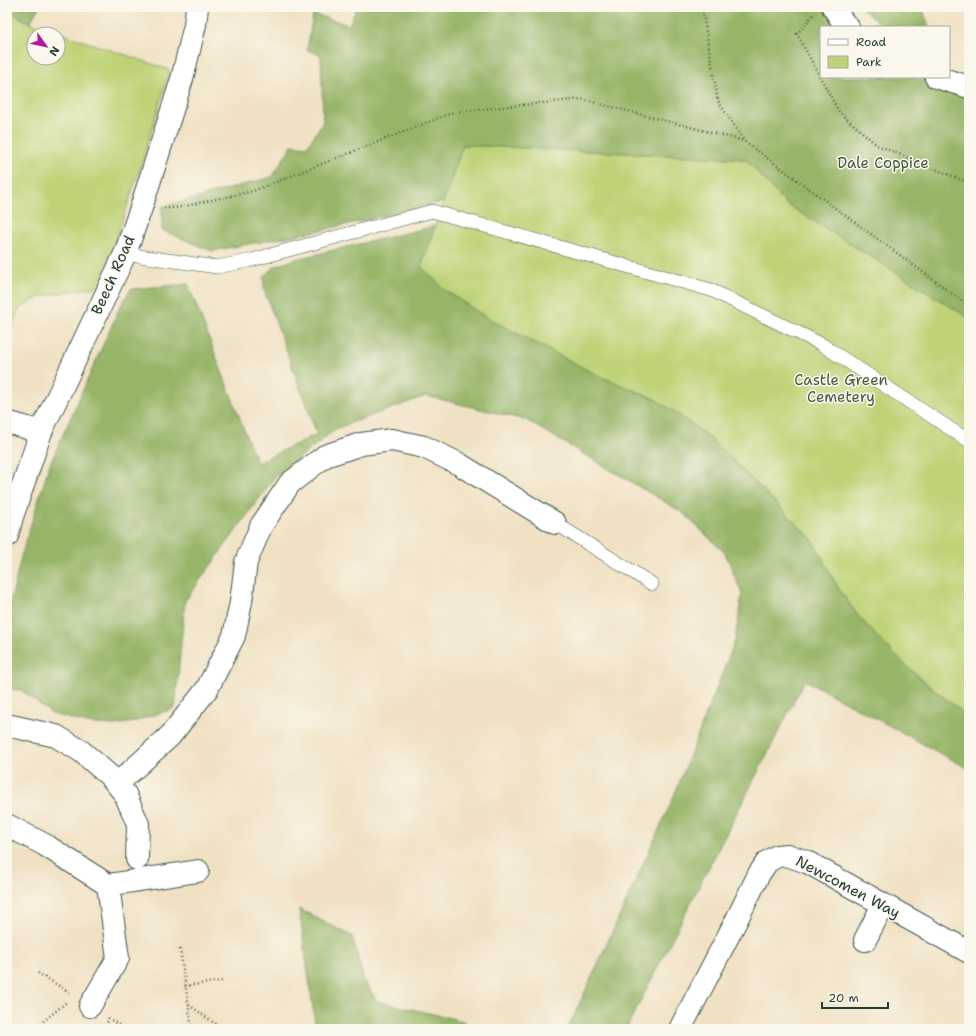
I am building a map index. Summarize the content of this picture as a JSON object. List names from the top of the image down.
{
  "streets": {
    "street": ["Beech Road", "Newcomen Way"]
  },
  "parks": ["Dale Coppice", "Castle Green Cemetery"],
  "legend": ["Road", "Park"],
  "scale_bar": "20 m",
  "north": "bottom right"
}
